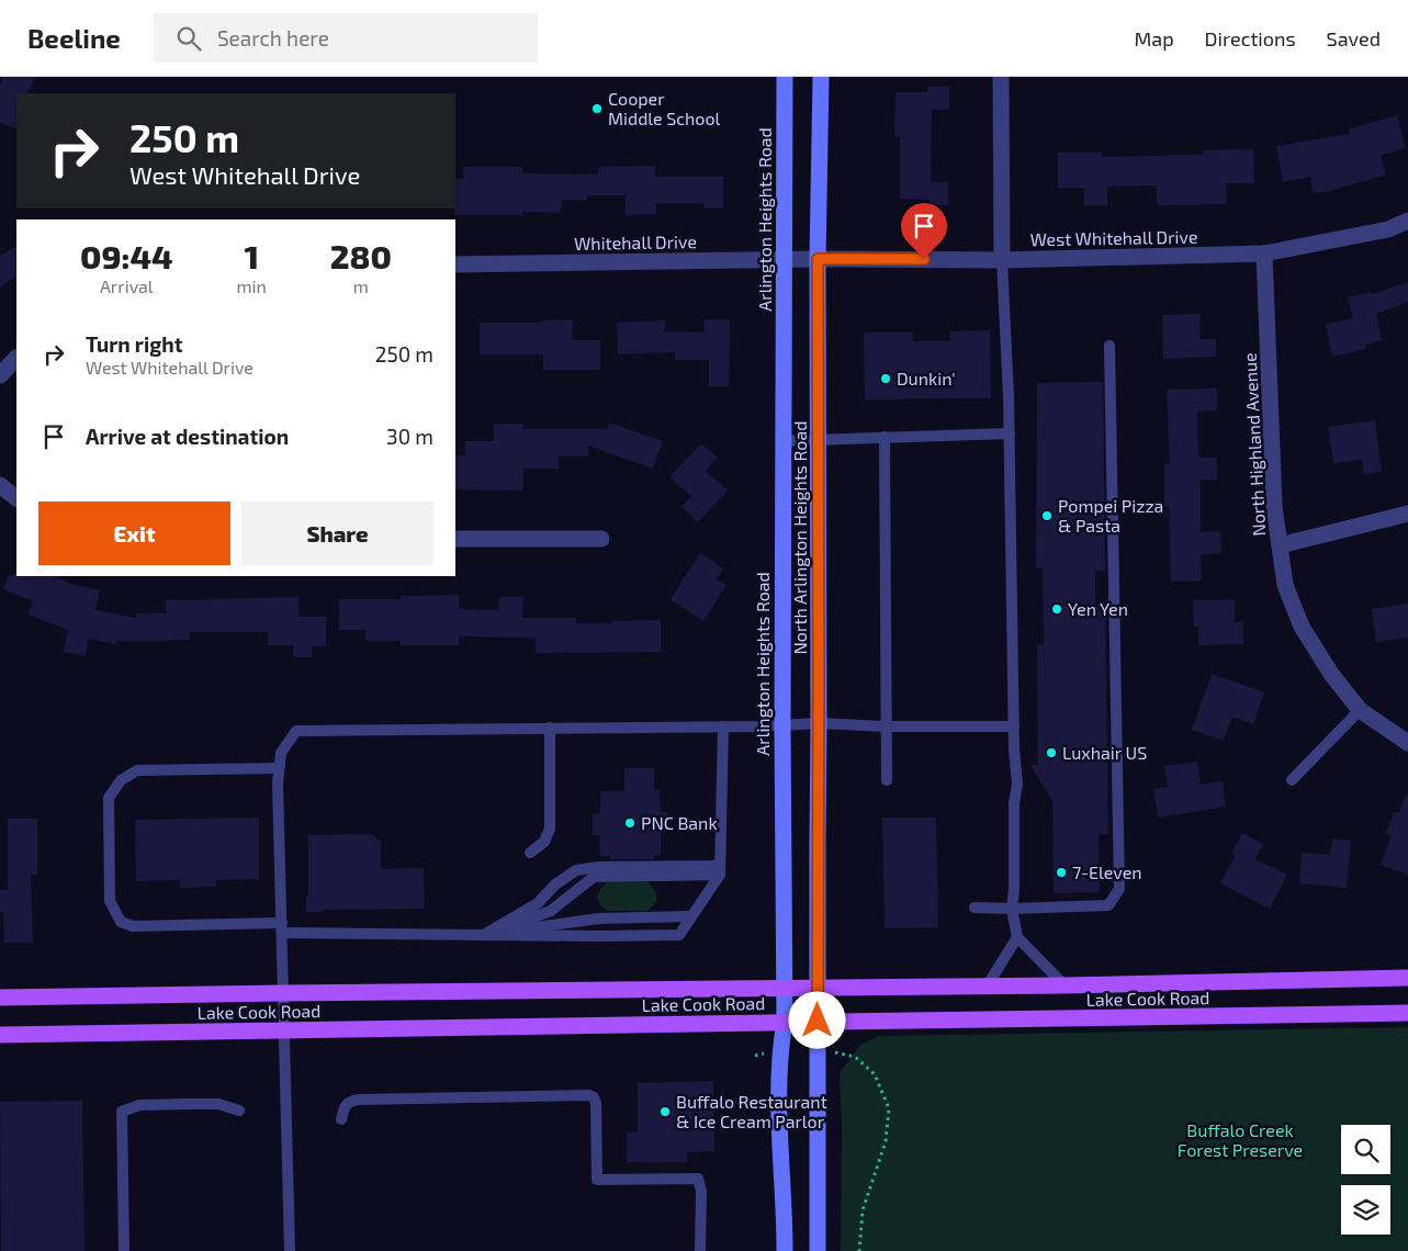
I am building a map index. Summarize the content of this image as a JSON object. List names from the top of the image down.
{
  "streets": {
    "main road": ["Arlington Heights Road", "North Arlington Heights Road", "Lake Cook Road"],
    "street": ["West Whitehall Drive", "Whitehall Drive", "North Highland Avenue"]
  },
  "crossings": [
    ["Arlington Heights Road", "Whitehall Drive"],
    ["Arlington Heights Road", "Lake Cook Road"],
    ["West Whitehall Drive", "Whitehall Drive"],
    ["West Whitehall Drive", "North Highland Avenue"],
    ["West Whitehall Drive", "North Arlington Heights Road"],
    ["Whitehall Drive", "North Arlington Heights Road"],
    ["North Arlington Heights Road", "Lake Cook Road"]
  ],
  "parks": ["Buffalo Creek Forest Preserve"],
  "places": [
    "Cooper Middle School",
    "Dunkin'",
    "Pompei Pizza & Pasta",
    "Yen Yen",
    "Luxhair US",
    "PNC Bank",
    "7-Eleven",
    "Buffalo Restaurant & Ice Cream Parlor"
  ],
  "page": {
    "header": "Beeline",
    "search": "Search here",
    "nav": ["Map", "Directions", "Saved"],
    "turn": ["250 m", "West Whitehall Drive"],
    "eta": [
      "09:44",
      "Arrival",
      "1",
      "min",
      "280",
      "m"
    ],
    "list": [
      {
        "name": "Turn right",
        "note": "West Whitehall Drive",
        "value": "250 m"
      },
      {
        "name": "Arrive at destination",
        "value": "30 m"
      }
    ],
    "buttons": ["Exit", "Share"]
  }
}
